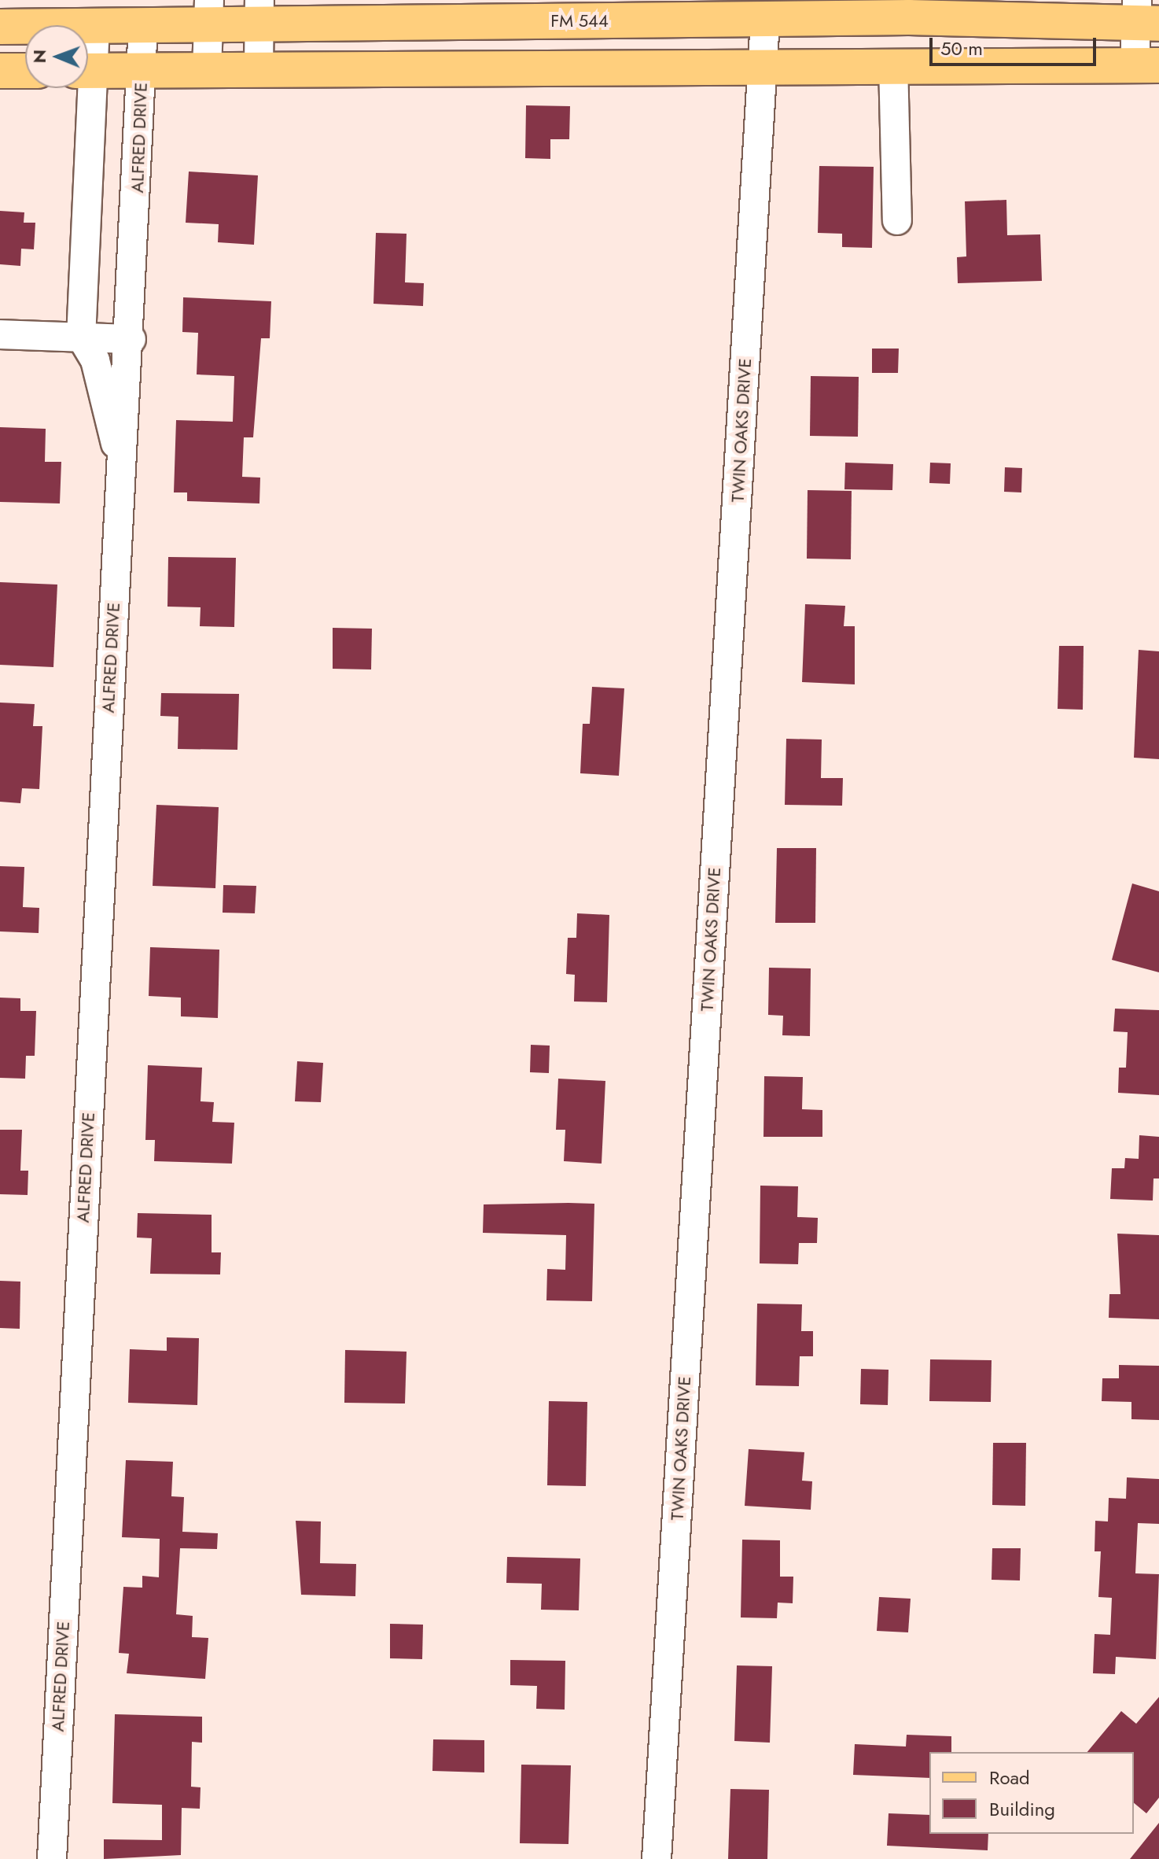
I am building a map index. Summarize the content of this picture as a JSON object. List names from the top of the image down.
{
  "streets": {
    "main road": ["FM 544"],
    "street": ["ALFRED DRIVE", "TWIN OAKS DRIVE"]
  },
  "crossings": [
    ["FM 544", "ALFRED DRIVE"],
    ["FM 544", "TWIN OAKS DRIVE"]
  ],
  "legend": ["Road", "Building"],
  "scale_bar": "50 m",
  "north": "left"
}
